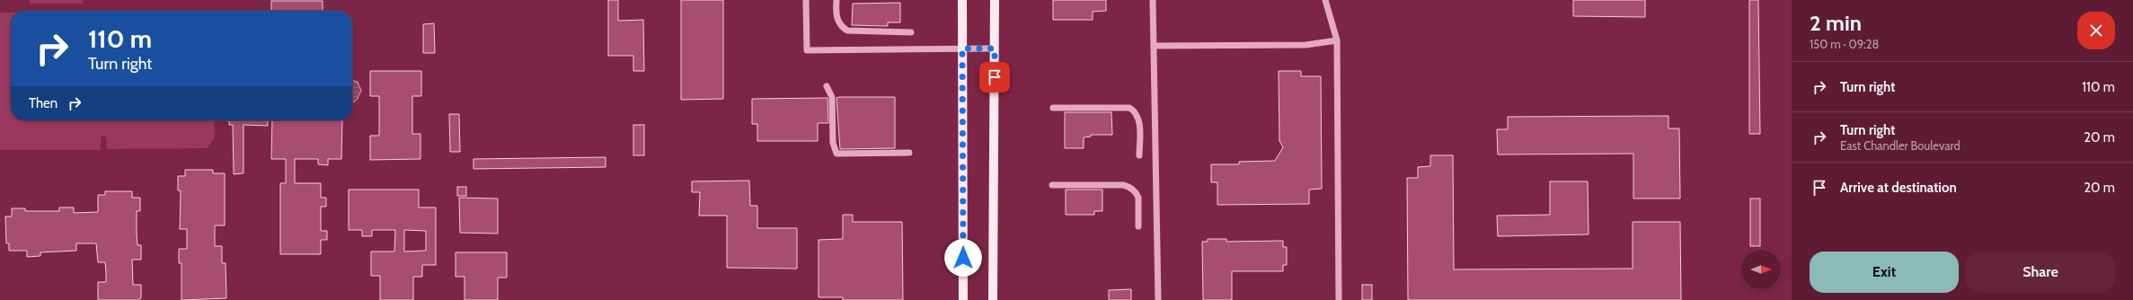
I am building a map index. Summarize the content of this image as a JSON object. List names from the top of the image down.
{
  "north": "right",
  "page": {
    "heading": ["2 min", "150 m · 09:28"],
    "turn": ["110 m", "Turn right"],
    "list": [
      {
        "name": "Turn right",
        "value": "110 m"
      },
      {
        "name": "Turn right",
        "note": "East Chandler Boulevard",
        "value": "20 m"
      },
      {
        "name": "Arrive at destination",
        "value": "20 m"
      }
    ],
    "then": "Then",
    "buttons": ["Exit", "Share"]
  }
}
